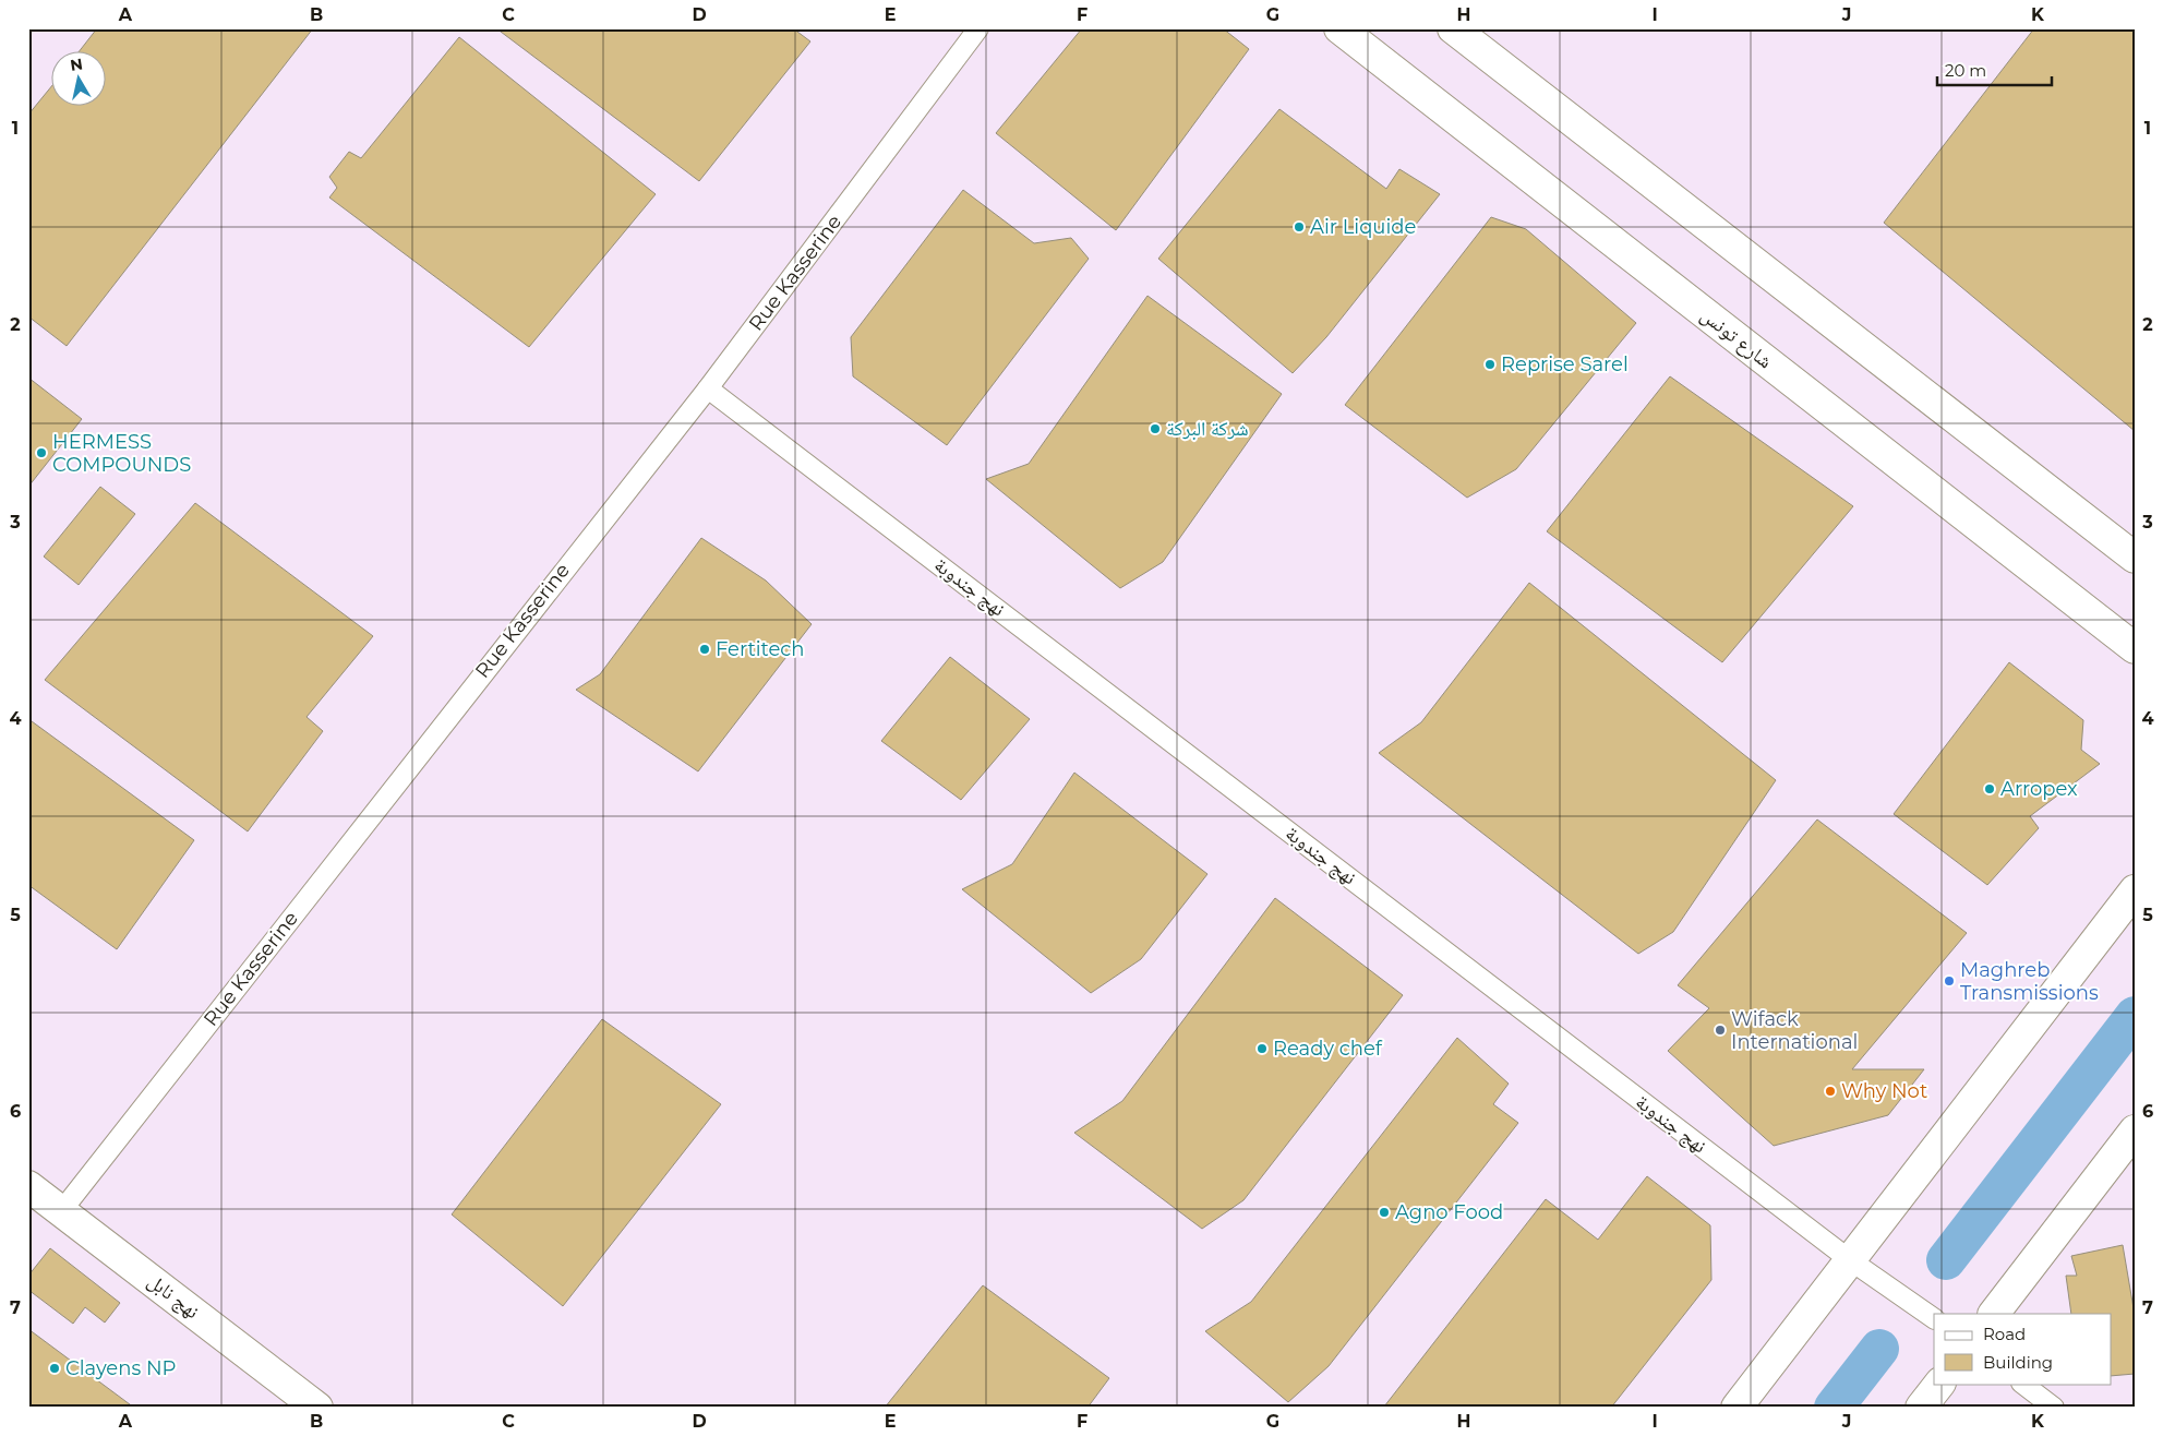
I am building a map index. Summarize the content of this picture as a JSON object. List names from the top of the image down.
{
  "streets": {
    "street": ["شارع تونس", "نهج نابل"],
    "lane": ["Rue Kasserine", "نهج جندوبة"]
  },
  "crossings": [
    ["Rue Kasserine", "نهج جندوبة"],
    ["Rue Kasserine", "نهج نابل"]
  ],
  "places": [
    "Air Liquide",
    "Reprise Sarel",
    "شركة البركة",
    "HERMESS COMPOUNDS",
    "Fertitech",
    "Arropex",
    "Maghreb Transmissions",
    "Wifack International",
    "Ready chef",
    "Why Not",
    "Agno Food",
    "Clayens NP"
  ],
  "legend": ["Road", "Building"],
  "scale_bar": "20 m",
  "north": "top",
  "grid": {
    "columns": [
      "A",
      "B",
      "C",
      "D",
      "E",
      "F",
      "G",
      "H",
      "I",
      "J",
      "K"
    ],
    "rows": [
      "1",
      "2",
      "3",
      "4",
      "5",
      "6",
      "7"
    ]
  }
}
